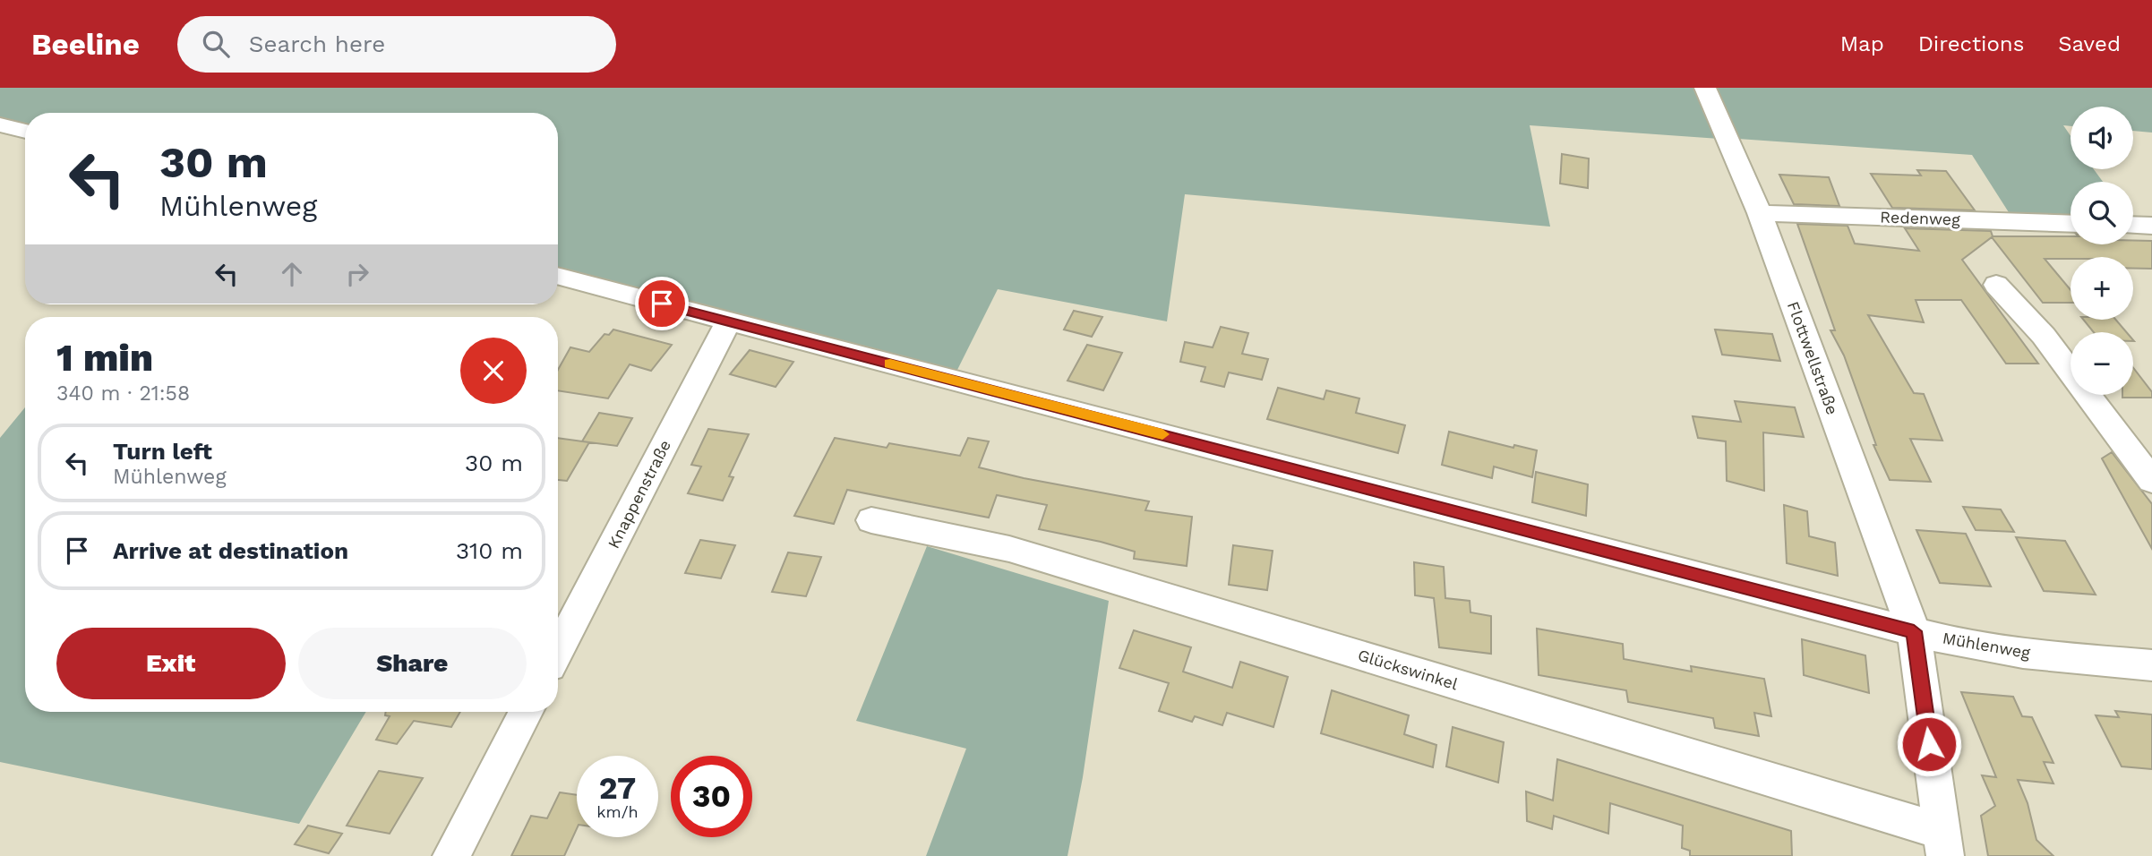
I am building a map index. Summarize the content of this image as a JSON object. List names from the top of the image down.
{
  "streets": {
    "street": [
      "Redenweg",
      "Flottwellstraße",
      "Knappenstraße",
      "Mühlenweg",
      "Glückswinkel"
    ]
  },
  "crossings": [
    ["Redenweg", "Flottwellstraße"],
    ["Flottwellstraße", "Mühlenweg"],
    ["Flottwellstraße", "Glückswinkel"],
    ["Knappenstraße", "Mühlenweg"]
  ],
  "page": {
    "header": "Beeline",
    "search": "Search here",
    "nav": ["Map", "Directions", "Saved"],
    "map_buttons": ["+", "−"],
    "turn": ["30 m", "Mühlenweg"],
    "heading": ["1 min", "340 m · 21:58"],
    "list": [
      {
        "name": "Turn left",
        "note": "Mühlenweg",
        "value": "30 m"
      },
      {
        "name": "Arrive at destination",
        "value": "310 m"
      }
    ],
    "buttons": ["Exit", "Share"],
    "speed": "27 km/h",
    "limit": "30"
  }
}
